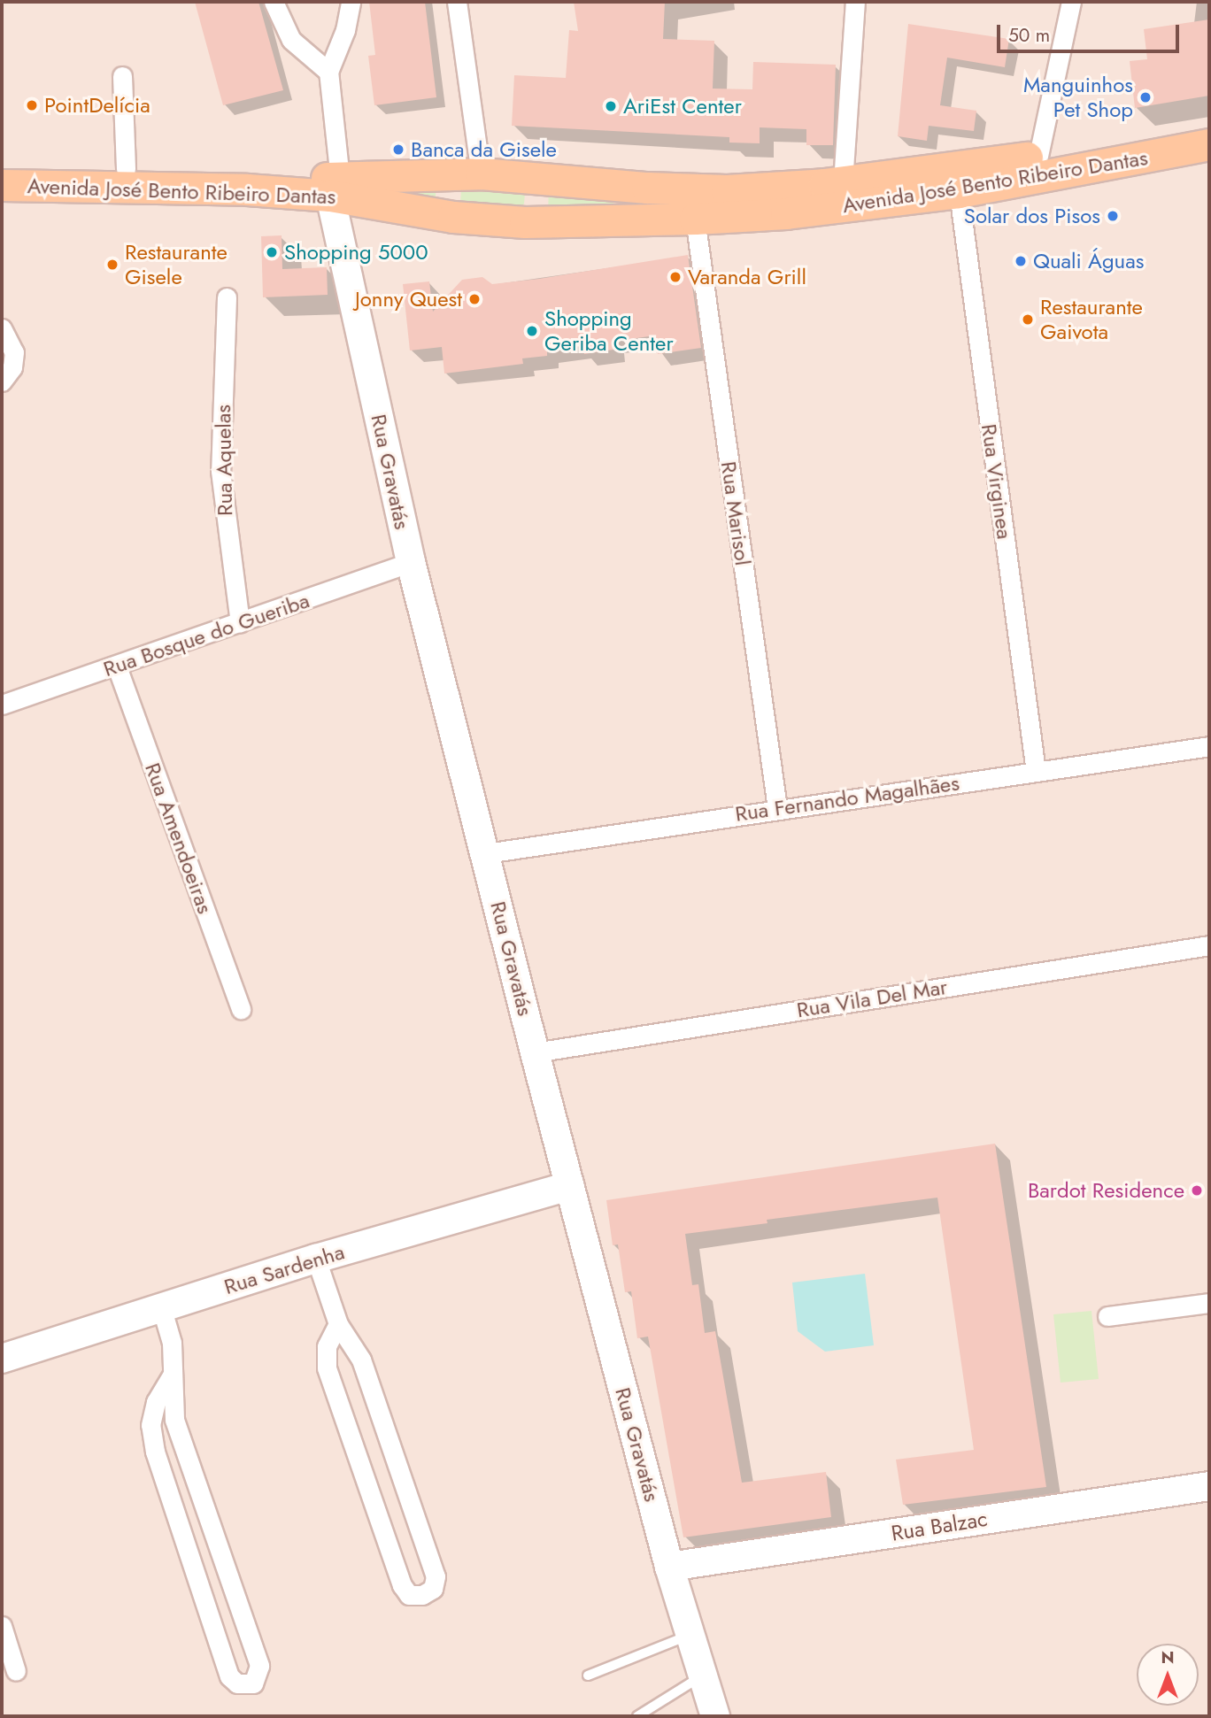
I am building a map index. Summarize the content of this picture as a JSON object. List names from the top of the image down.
{
  "streets": {
    "main road": ["Avenida José Bento Ribeiro Dantas"],
    "street": [
      "Rua Aquelas",
      "Rua Gravatás",
      "Rua Virginea",
      "Rua Marisol",
      "Rua Bosque do Gueriba",
      "Rua Fernando Magalhães",
      "Rua Amendoeiras",
      "Rua Vila Del Mar",
      "Rua Sardenha",
      "Rua Balzac"
    ]
  },
  "crossings": [
    ["Avenida José Bento Ribeiro Dantas", "Rua Gravatás"],
    ["Avenida José Bento Ribeiro Dantas", "Rua Virginea"],
    ["Avenida José Bento Ribeiro Dantas", "Rua Marisol"],
    ["Rua Aquelas", "Rua Bosque do Gueriba"],
    ["Rua Gravatás", "Rua Bosque do Gueriba"],
    ["Rua Gravatás", "Rua Fernando Magalhães"],
    ["Rua Gravatás", "Rua Vila Del Mar"],
    ["Rua Gravatás", "Rua Sardenha"],
    ["Rua Gravatás", "Rua Balzac"],
    ["Rua Virginea", "Rua Fernando Magalhães"],
    ["Rua Marisol", "Rua Fernando Magalhães"],
    ["Rua Bosque do Gueriba", "Rua Amendoeiras"]
  ],
  "places": [
    "Manguinhos Pet Shop",
    "PointDelícia",
    "AriEst Center",
    "Banca da Gisele",
    "Solar dos Pisos",
    "Shopping 5000",
    "Quali Águas",
    "Restaurante Gisele",
    "Varanda Grill",
    "Jonny Quest",
    "Restaurante Gaivota",
    "Shopping Geriba Center",
    "Bardot Residence"
  ],
  "scale_bar": "50 m",
  "north": "top"
}
